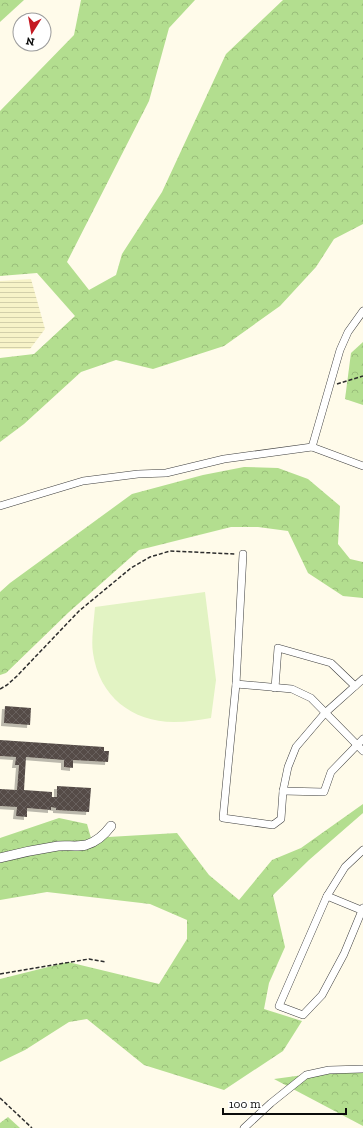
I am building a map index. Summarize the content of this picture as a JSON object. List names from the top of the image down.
{
  "scale_bar": "100 m",
  "north": "bottom"
}
